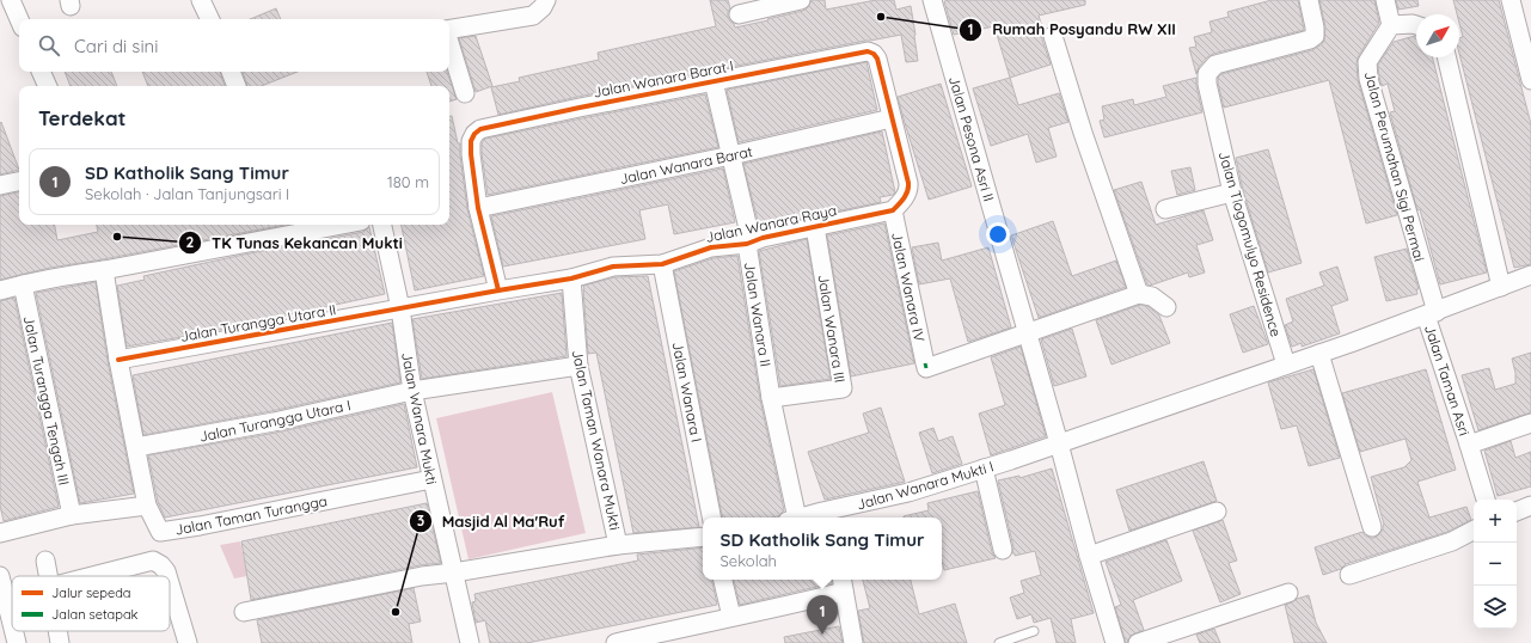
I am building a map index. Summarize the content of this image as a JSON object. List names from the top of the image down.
{
  "streets": {
    "street": [
      "Jalan Wanara Barat I",
      "Jalan Pesona Asri II",
      "Jalan Wanara Barat",
      "Jalan Perumahan Sigi Permai",
      "Jalan Wanara Raya",
      "Jalan Tlogomulyo Residence",
      "Jalan Wanara IV",
      "Jalan Wanara II",
      "Jalan Turangga Utara II",
      "Jalan Wanara III",
      "Jalan Taman Asri",
      "Jalan Wanara I",
      "Jalan Turangga Tengah III",
      "Jalan Wanara Mukti",
      "Jalan Turangga Utara I",
      "Jalan Taman Wanara Mukti",
      "Jalan Wanara Mukti I",
      "Jalan Taman Turangga"
    ]
  },
  "crossings": [
    ["Jalan Wanara Barat I", "Jalan Wanara Barat"],
    ["Jalan Wanara Barat I", "Jalan Wanara II"],
    ["Jalan Pesona Asri II", "Jalan Wanara IV"],
    ["Jalan Pesona Asri II", "Jalan Wanara Mukti I"],
    ["Jalan Wanara Barat", "Jalan Wanara II"],
    ["Jalan Perumahan Sigi Permai", "Jalan Taman Asri"],
    ["Jalan Perumahan Sigi Permai", "Jalan Wanara Mukti I"],
    ["Jalan Wanara Raya", "Jalan Wanara IV"],
    ["Jalan Wanara Raya", "Jalan Wanara II"],
    ["Jalan Wanara Raya", "Jalan Turangga Utara II"],
    ["Jalan Wanara Raya", "Jalan Wanara III"],
    ["Jalan Wanara Raya", "Jalan Wanara I"],
    ["Jalan Wanara Raya", "Jalan Wanara Mukti"],
    ["Jalan Wanara Raya", "Jalan Taman Wanara Mukti"],
    ["Jalan Tlogomulyo Residence", "Jalan Wanara Mukti I"],
    ["Jalan Wanara II", "Jalan Wanara III"],
    ["Jalan Turangga Utara II", "Jalan Wanara Mukti"],
    ["Jalan Taman Asri", "Jalan Wanara Mukti I"],
    ["Jalan Wanara Mukti", "Jalan Turangga Utara I"],
    ["Jalan Wanara Mukti", "Jalan Taman Turangga"],
    ["Jalan Turangga Utara I", "Jalan Taman Wanara Mukti"]
  ],
  "places": ["Rumah Posyandu RW XII", "TK Tunas Kekancan Mukti", "Masjid Al Ma'Ruf"],
  "legend": ["Jalur sepeda", "Jalan setapak"],
  "north": "top right",
  "page": {
    "search": "Cari di sini",
    "heading": "Terdekat",
    "list": [
      {
        "mark": "1",
        "name": "SD Katholik Sang Timur",
        "note": "Sekolah · Jalan Tanjungsari I",
        "value": "180 m"
      }
    ],
    "map_buttons": ["+", "−"],
    "popup": ["SD Katholik Sang Timur", "Sekolah"],
    "pins": "1"
  }
}
